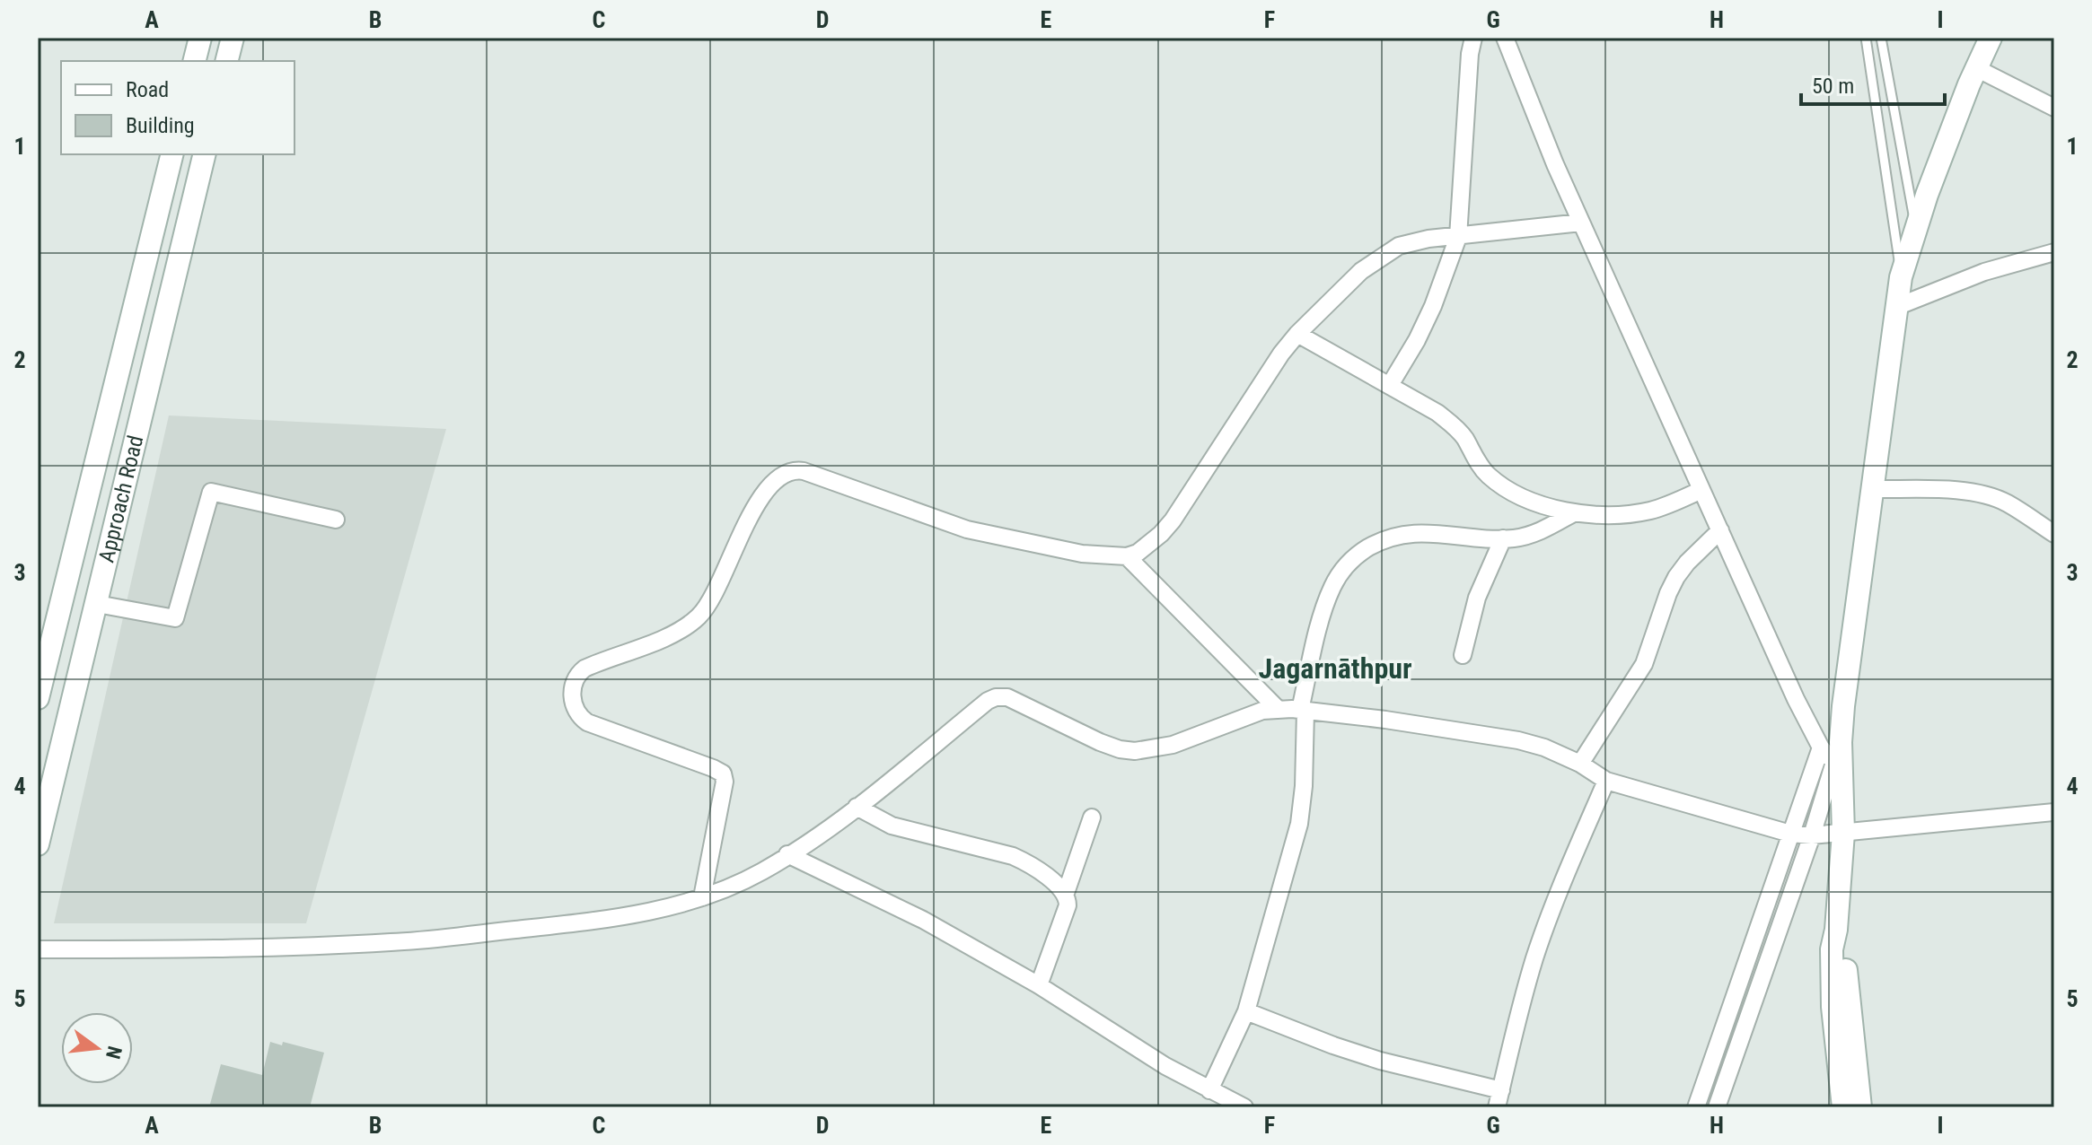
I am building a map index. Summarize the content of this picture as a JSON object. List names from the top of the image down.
{
  "streets": {
    "street": ["Approach Road"]
  },
  "districts": ["Jagarnāthpur"],
  "legend": ["Road", "Building"],
  "scale_bar": "50 m",
  "north": "right",
  "grid": {
    "columns": [
      "A",
      "B",
      "C",
      "D",
      "E",
      "F",
      "G",
      "H",
      "I"
    ],
    "rows": [
      "1",
      "2",
      "3",
      "4",
      "5"
    ]
  }
}
